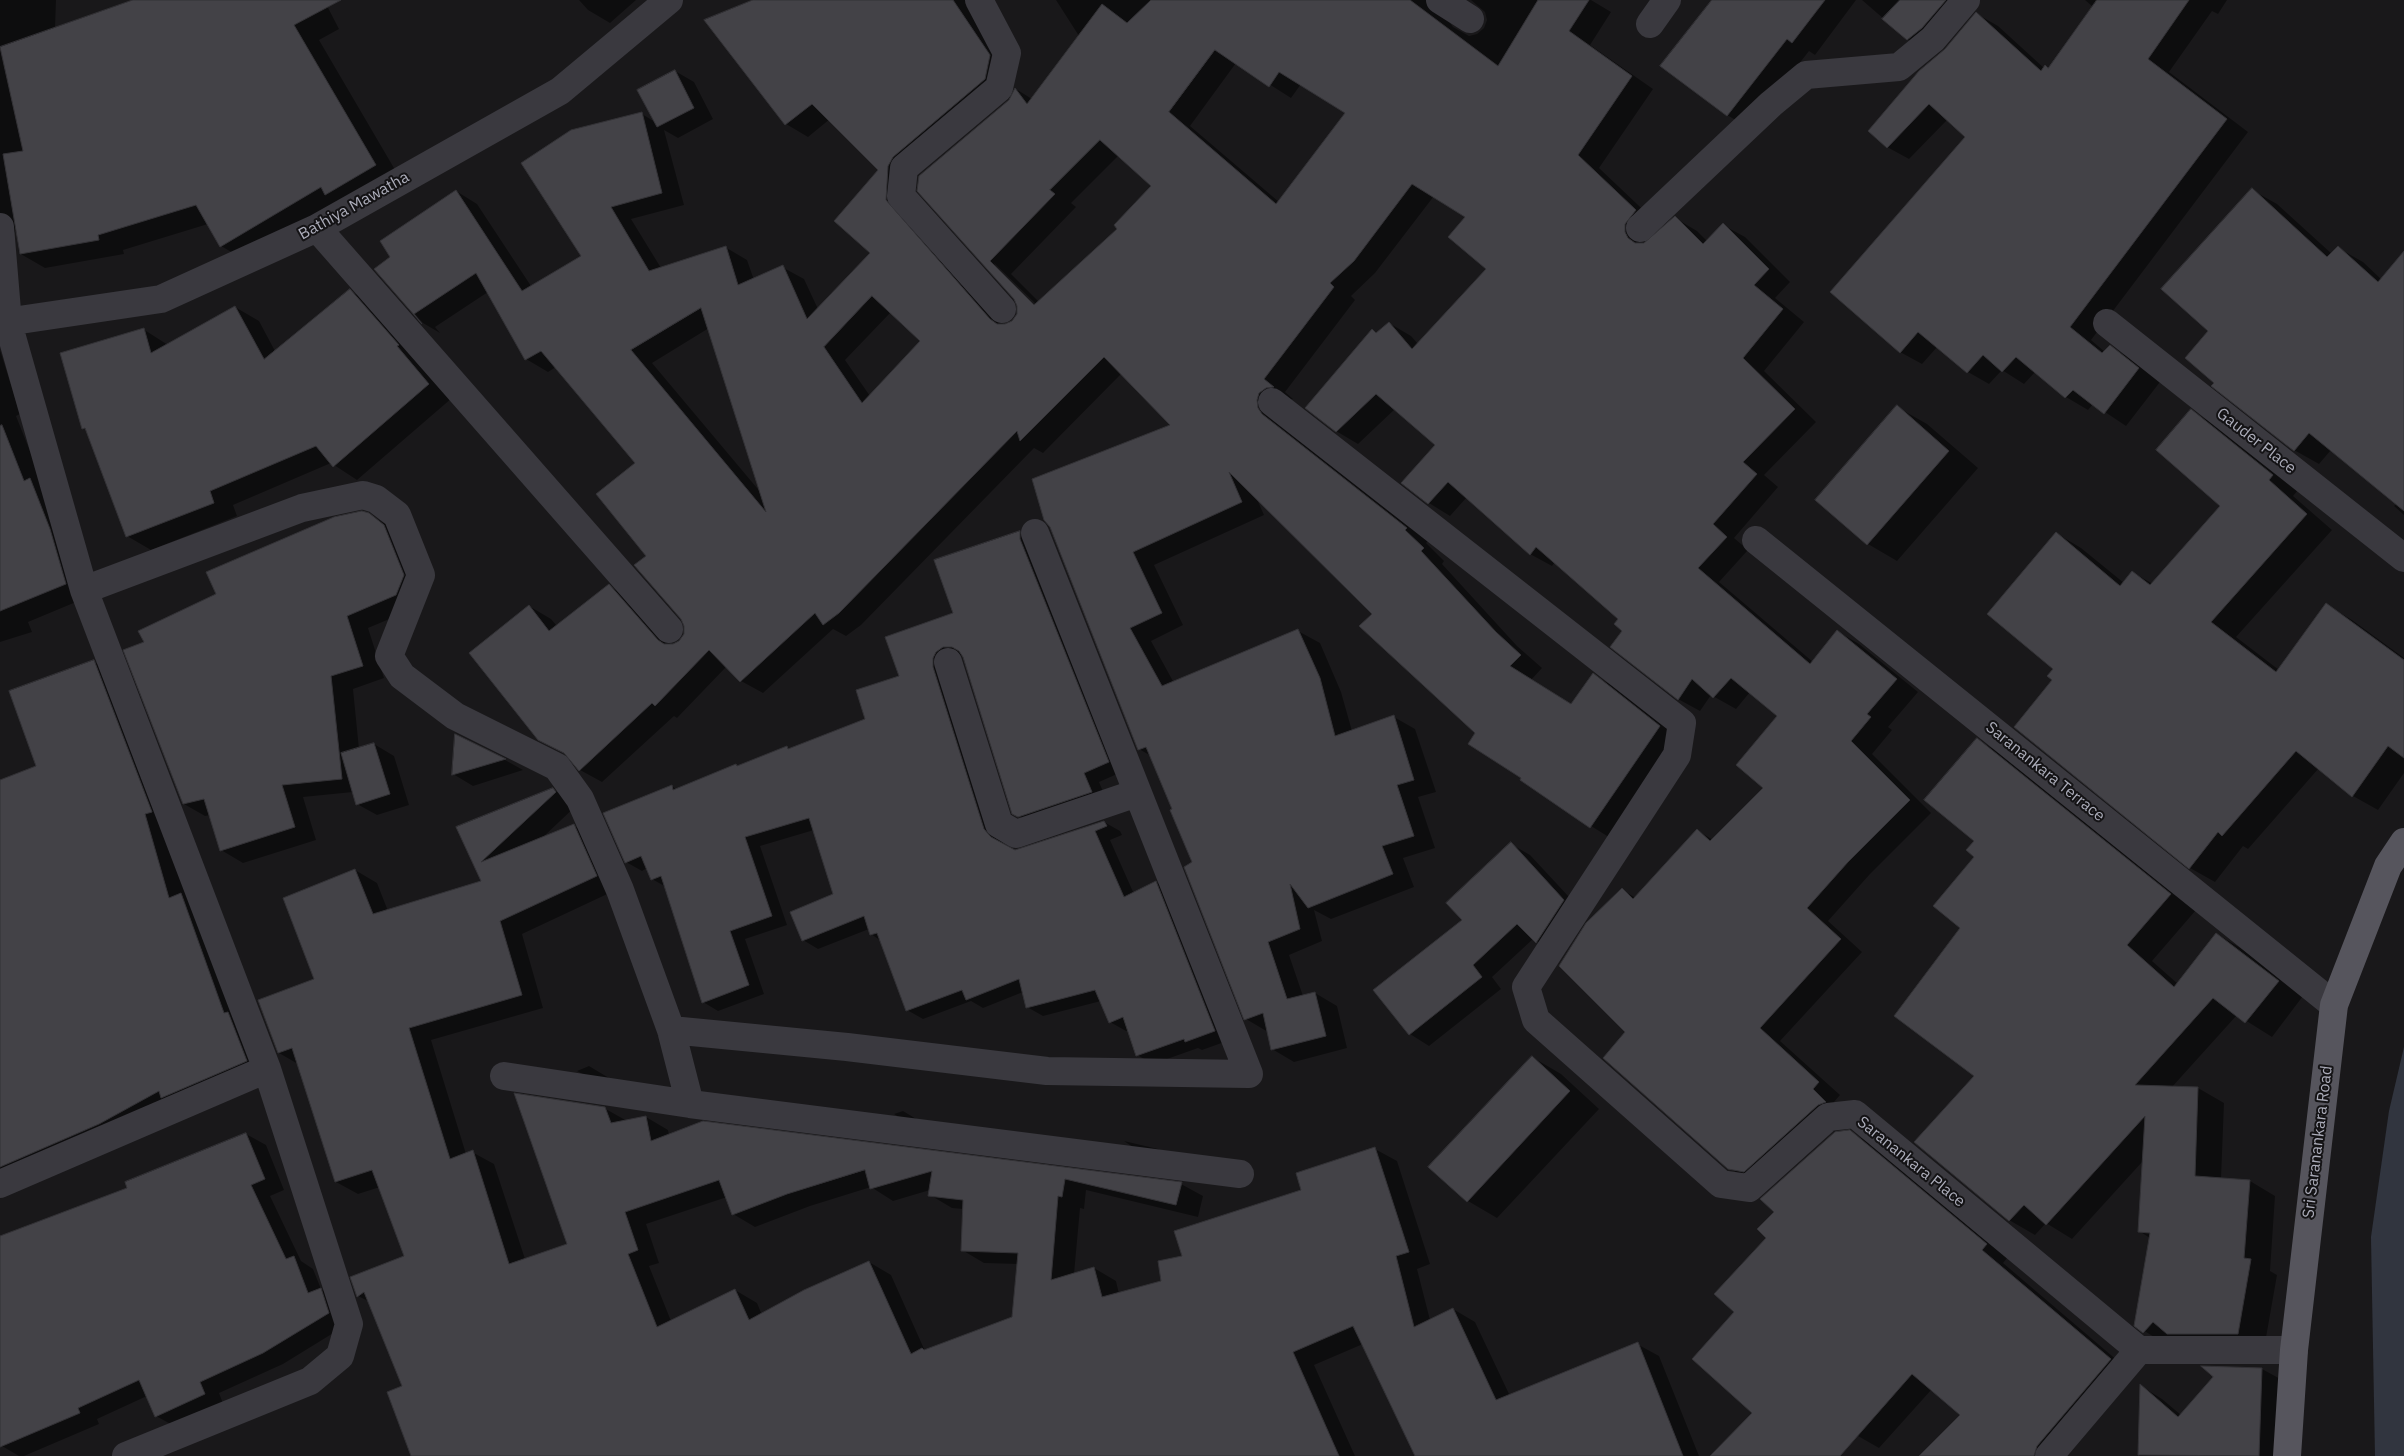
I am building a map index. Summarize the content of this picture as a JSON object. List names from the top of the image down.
{
  "streets": {
    "main road": ["Sri Saranankara Road"],
    "street": [
      "Bathiya Mawatha",
      "Gauder Place",
      "Saranankara Terrace",
      "Saranankara Place"
    ]
  },
  "crossings": [
    ["Saranankara Terrace", "Sri Saranankara Road"]
  ]
}
